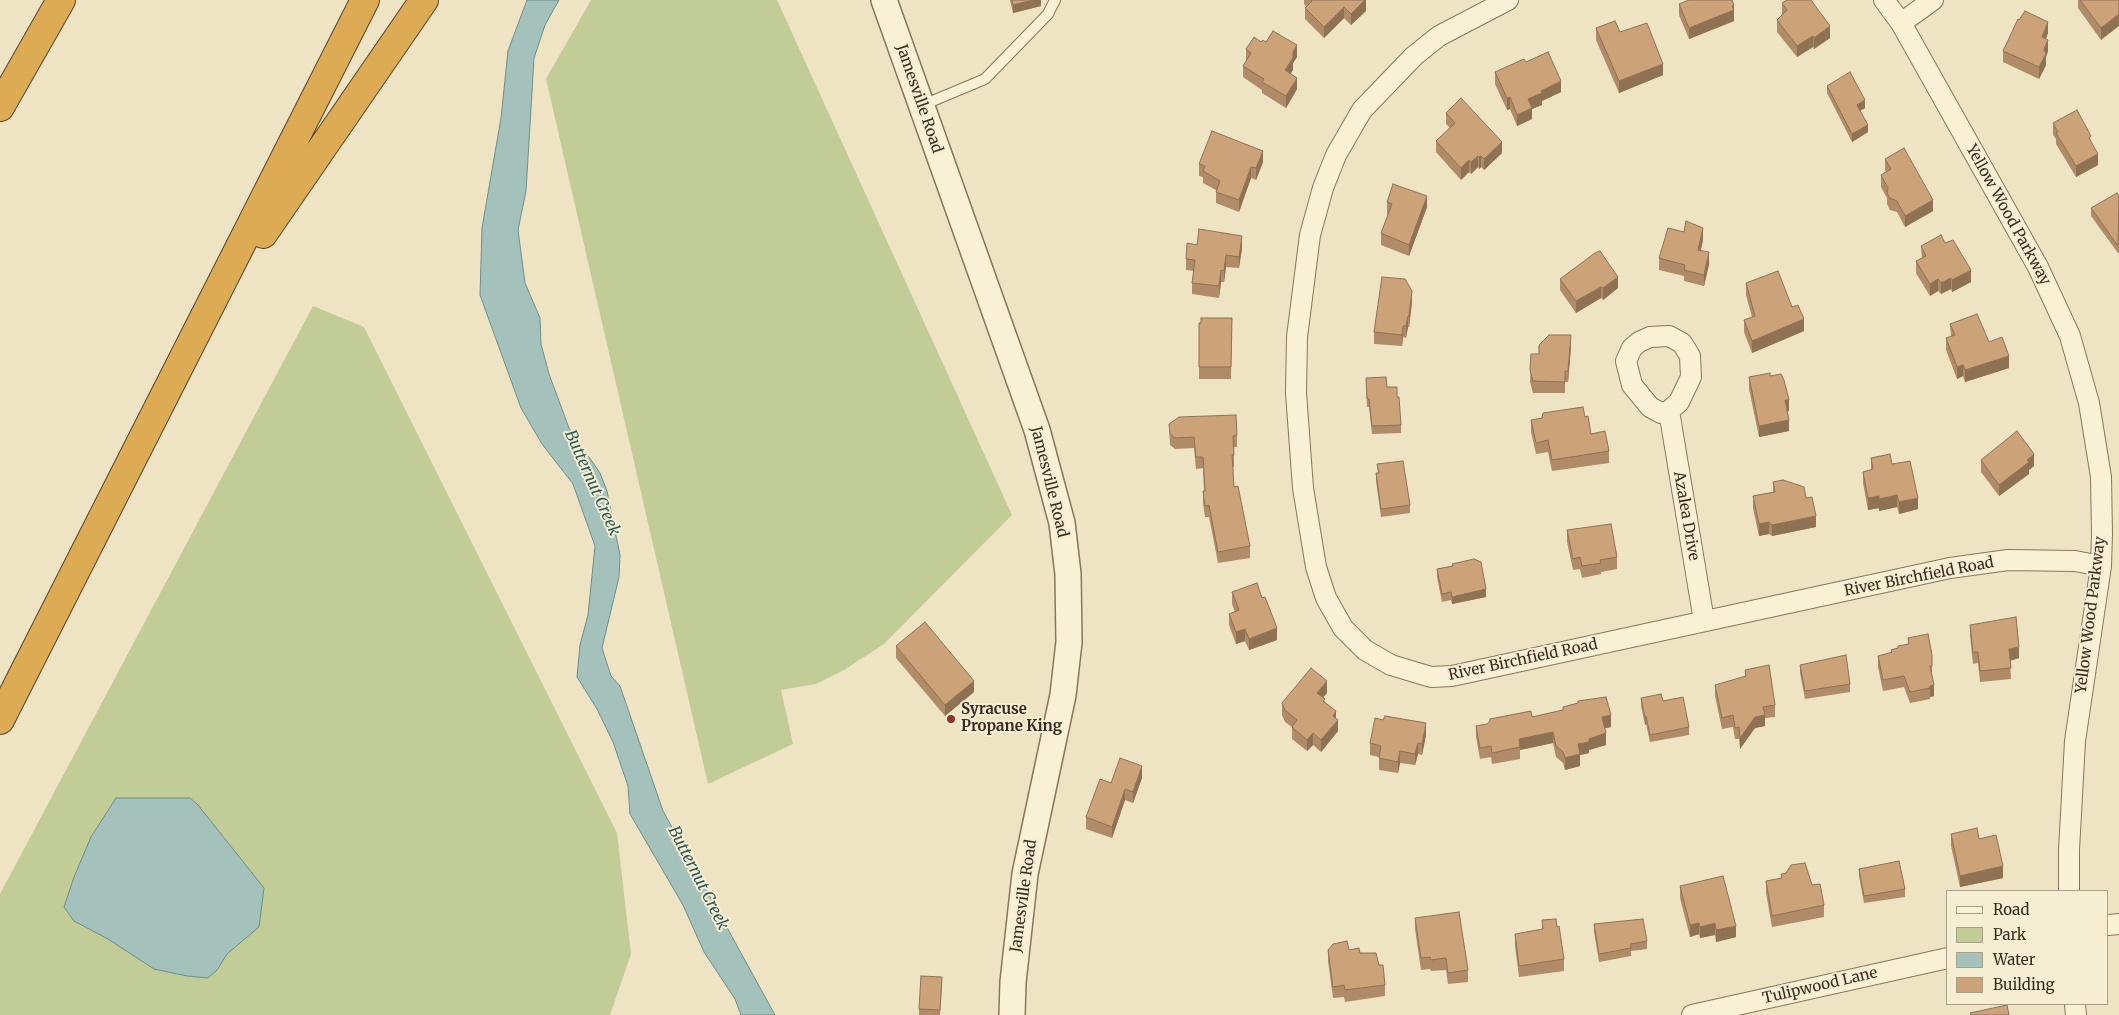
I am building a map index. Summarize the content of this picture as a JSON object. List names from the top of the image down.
{
  "streets": {
    "street": [
      "Jamesville Road",
      "Yellow Wood Parkway",
      "Azalea Drive",
      "River Birchfield Road",
      "Tulipwood Lane"
    ]
  },
  "crossings": [
    ["Yellow Wood Parkway", "River Birchfield Road"],
    ["Azalea Drive", "River Birchfield Road"]
  ],
  "water": ["Butternut Creek"],
  "places": ["Syracuse Propane King"],
  "legend": [
    "Road",
    "Park",
    "Water",
    "Building"
  ]
}
